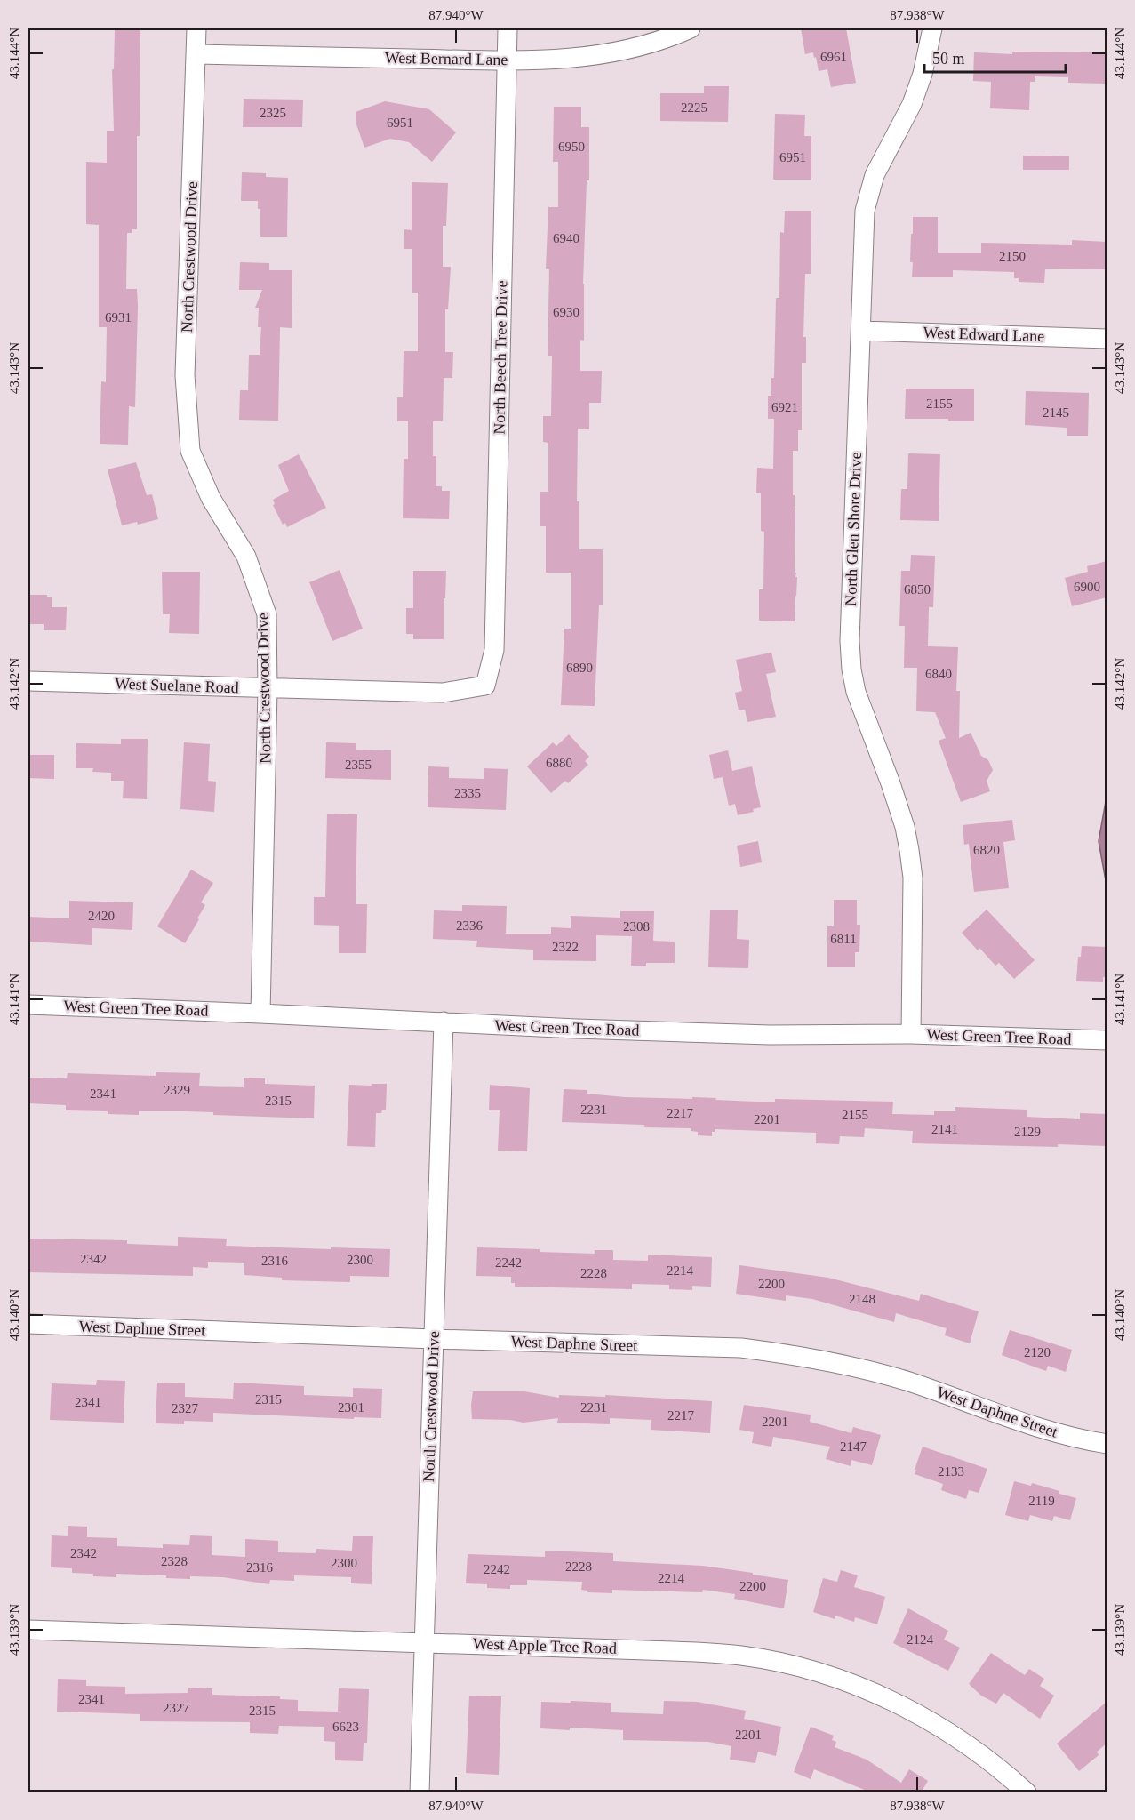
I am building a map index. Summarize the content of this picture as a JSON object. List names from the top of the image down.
{
  "streets": {
    "street": [
      "West Bernard Lane",
      "North Crestwood Drive",
      "West Edward Lane",
      "North Beech Tree Drive",
      "North Glen Shore Drive",
      "West Suelane Road",
      "West Green Tree Road",
      "West Daphne Street",
      "West Apple Tree Road"
    ]
  },
  "crossings": [
    ["West Bernard Lane", "North Crestwood Drive"],
    ["West Bernard Lane", "North Beech Tree Drive"],
    ["North Crestwood Drive", "West Suelane Road"],
    ["North Crestwood Drive", "West Green Tree Road"],
    ["North Crestwood Drive", "West Daphne Street"],
    ["North Crestwood Drive", "West Apple Tree Road"],
    ["West Edward Lane", "North Glen Shore Drive"],
    ["North Beech Tree Drive", "West Suelane Road"],
    ["North Glen Shore Drive", "West Green Tree Road"]
  ],
  "house_numbers": [
    "6961",
    "2225",
    "2325",
    "6951",
    "6950",
    "6951",
    "6940",
    "2150",
    "6930",
    "6931",
    "2155",
    "6921",
    "2145",
    "6900",
    "6850",
    "6890",
    "6840",
    "6880",
    "2355",
    "2335",
    "6820",
    "2420",
    "2336",
    "2308",
    "6811",
    "2322",
    "2329",
    "2341",
    "2315",
    "2231",
    "2217",
    "2155",
    "2201",
    "2141",
    "2129",
    "2342",
    "2300",
    "2316",
    "2242",
    "2214",
    "2228",
    "2200",
    "2148",
    "2120",
    "2315",
    "2341",
    "2301",
    "2231",
    "2327",
    "2217",
    "2201",
    "2147",
    "2133",
    "2119",
    "2342",
    "2328",
    "2300",
    "2228",
    "2316",
    "2242",
    "2214",
    "2200",
    "2124",
    "2341",
    "2327",
    "2315",
    "6623",
    "2201"
  ],
  "scale_bar": "50 m",
  "coordinates": [
    "87.940°W",
    "87.938°W",
    "43.144°N",
    "43.143°N",
    "43.142°N",
    "43.141°N",
    "43.140°N",
    "43.139°N"
  ]
}
